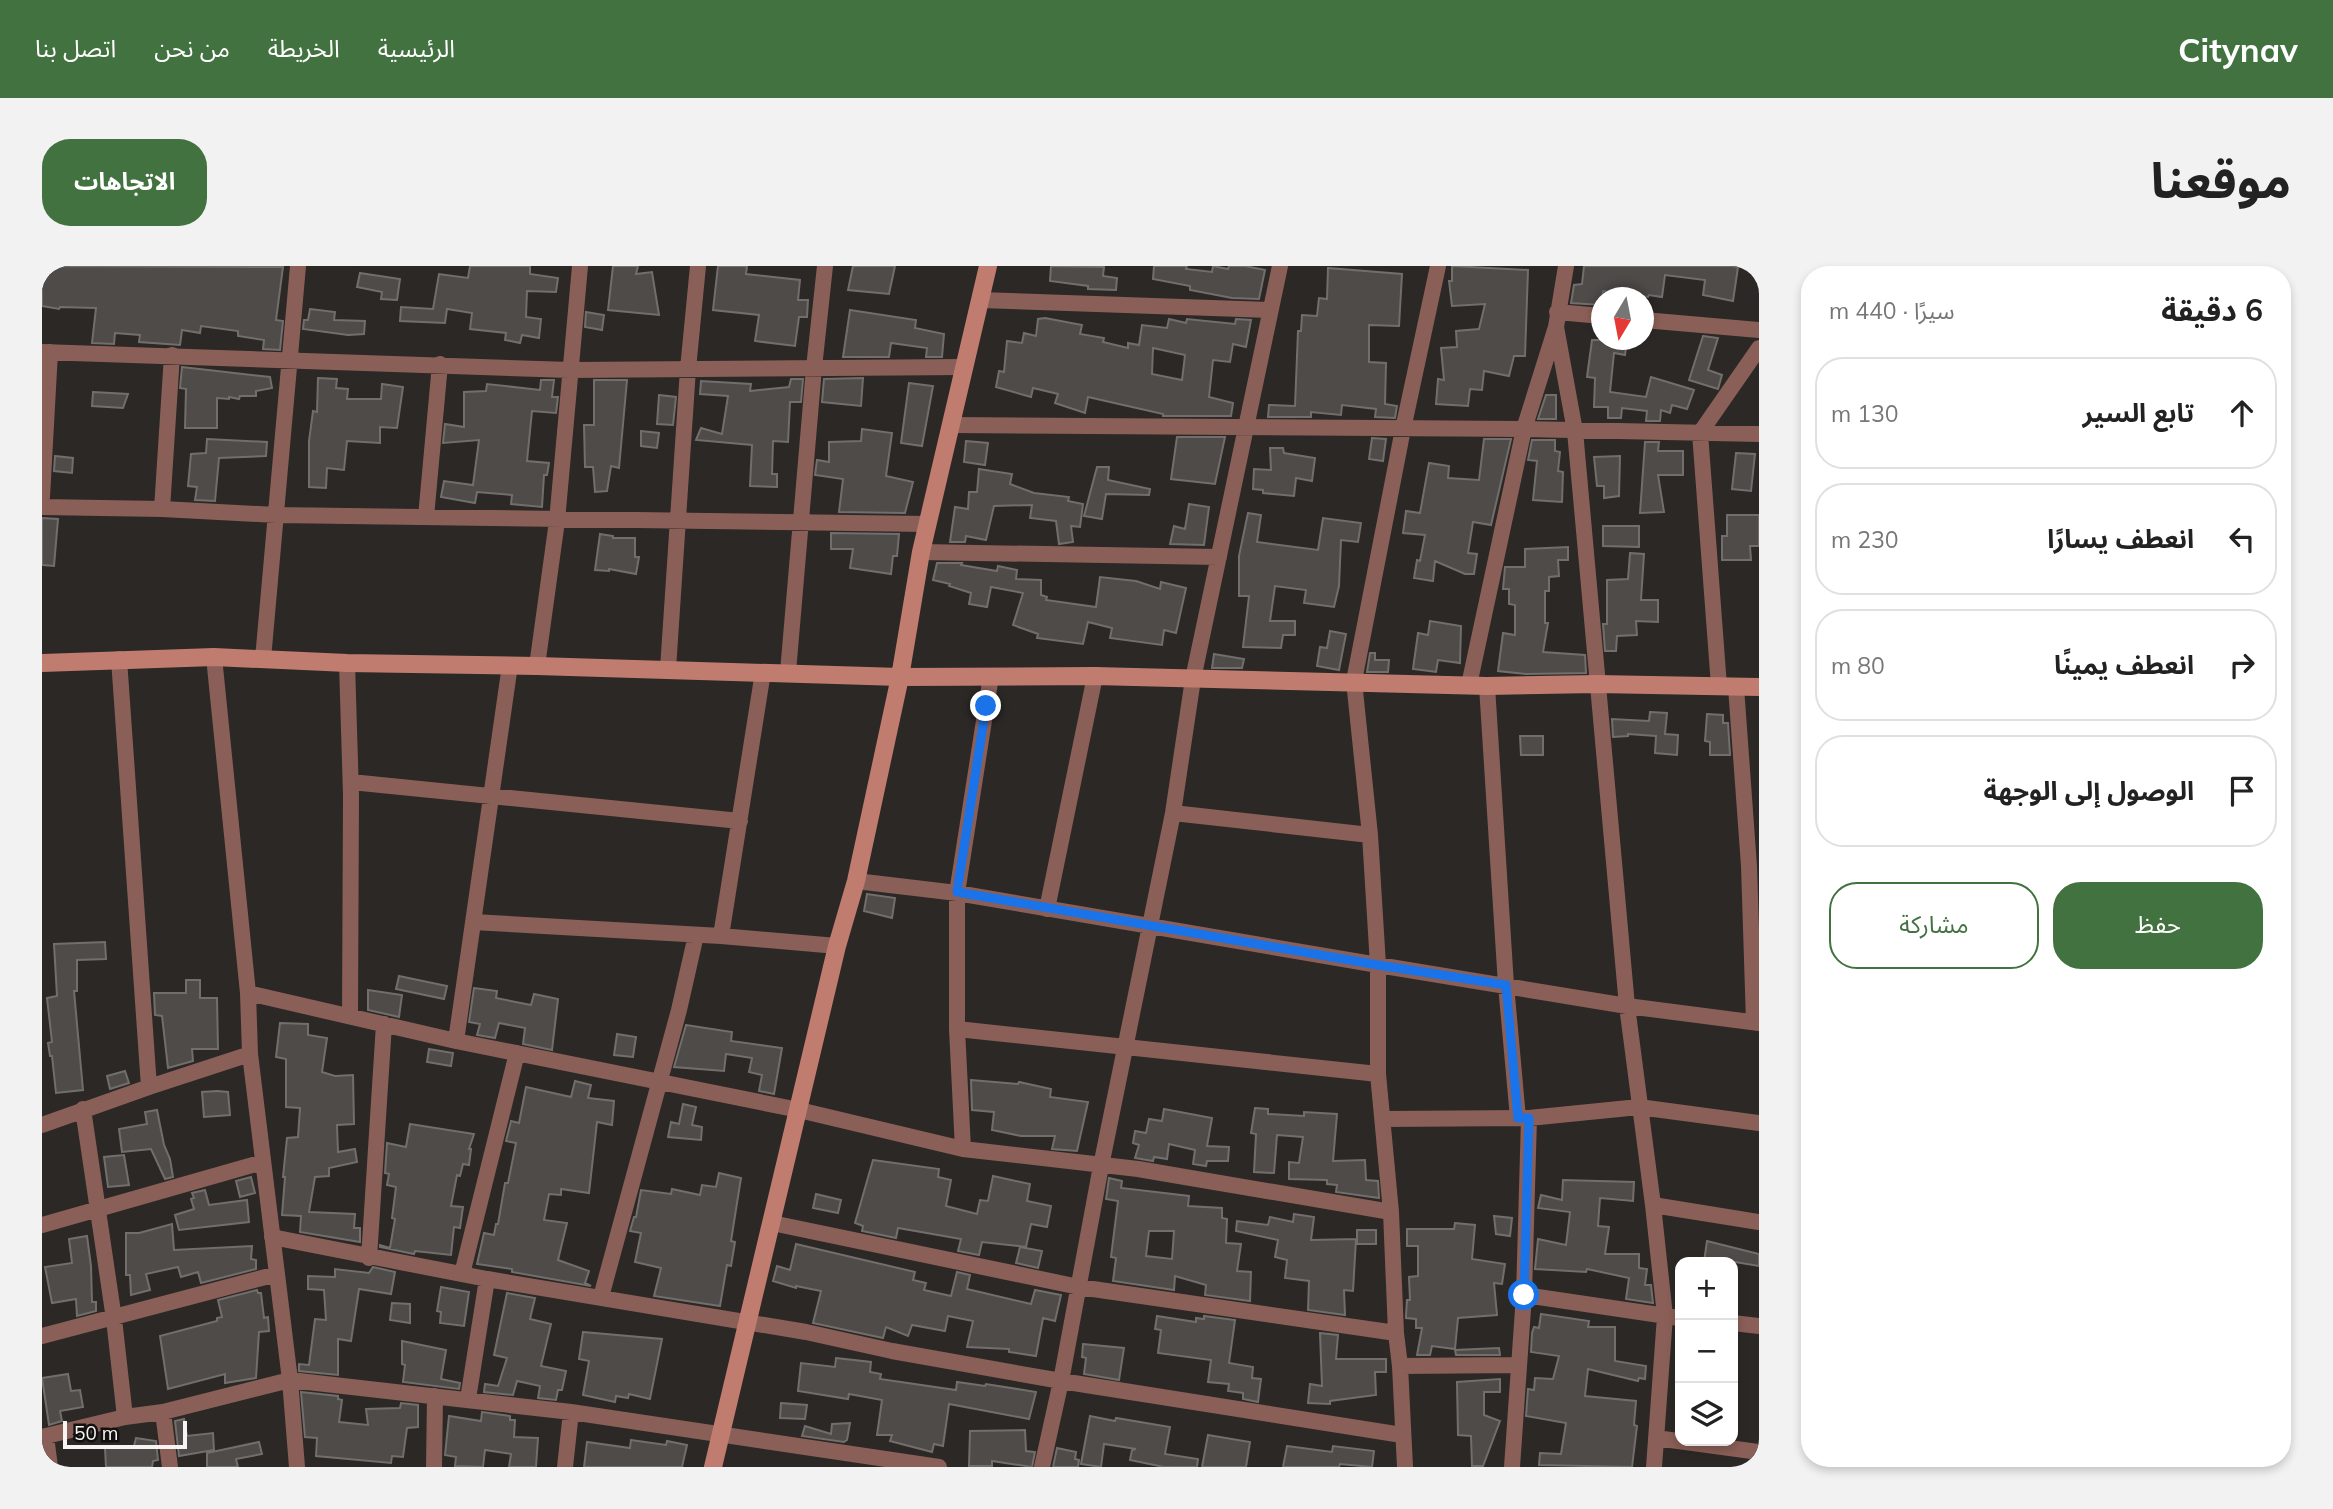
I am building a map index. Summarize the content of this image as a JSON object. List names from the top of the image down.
{
  "scale_bar": "50 m",
  "north": "bottom",
  "page": {
    "header": "Citynav",
    "nav": [
      "الرئيسية",
      "الخريطة",
      "من نحن",
      "اتصل بنا"
    ],
    "title": "موقعنا",
    "buttons": [
      "الاتجاهات",
      ["حفظ", "مشاركة"]
    ],
    "heading": ["6 دقيقة", "سيرًا · 440 m"],
    "list": [
      ["تابع السير", "130 m"],
      ["انعطف يسارًا", "230 m"],
      ["انعطف يمينًا", "80 m"],
      "الوصول إلى الوجهة"
    ],
    "map_buttons": ["+", "−"],
    "scale": "50 m"
  }
}
